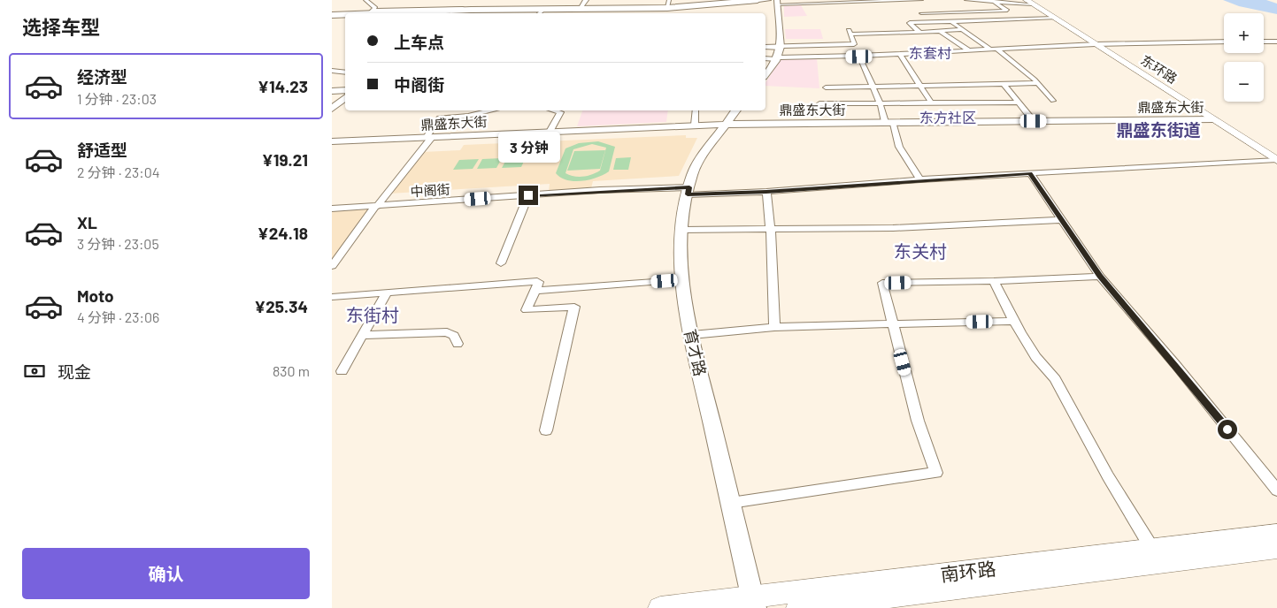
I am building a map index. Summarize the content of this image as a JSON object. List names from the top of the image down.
{
  "streets": {
    "main road": [
      "东环路",
      "鼎盛东大街",
      "育才路",
      "南环路"
    ],
    "street": ["中阁街"]
  },
  "crossings": [
    ["东环路", "鼎盛东大街"],
    ["东环路", "中阁街"],
    ["鼎盛东大街", "育才路"],
    ["中阁街", "育才路"],
    ["育才路", "南环路"]
  ],
  "districts": [
    "东套村",
    "东方社区",
    "鼎盛东街道",
    "东关村",
    "东街村"
  ],
  "page": {
    "heading": "选择车型",
    "map_buttons": ["+", "−"],
    "banner": ["上车点", "中阁街"],
    "list": [
      {
        "name": "经济型",
        "note": "1 分钟 · 23:03",
        "value": "¥14.23"
      },
      {
        "name": "舒适型",
        "note": "2 分钟 · 23:04",
        "value": "¥19.21"
      },
      {
        "name": "XL",
        "note": "3 分钟 · 23:05",
        "value": "¥24.18"
      },
      {
        "name": "Moto",
        "note": "4 分钟 · 23:06",
        "value": "¥25.34"
      }
    ],
    "bubble": "3 分钟",
    "pay": ["现金", "830 m"],
    "buttons": "确认"
  }
}
